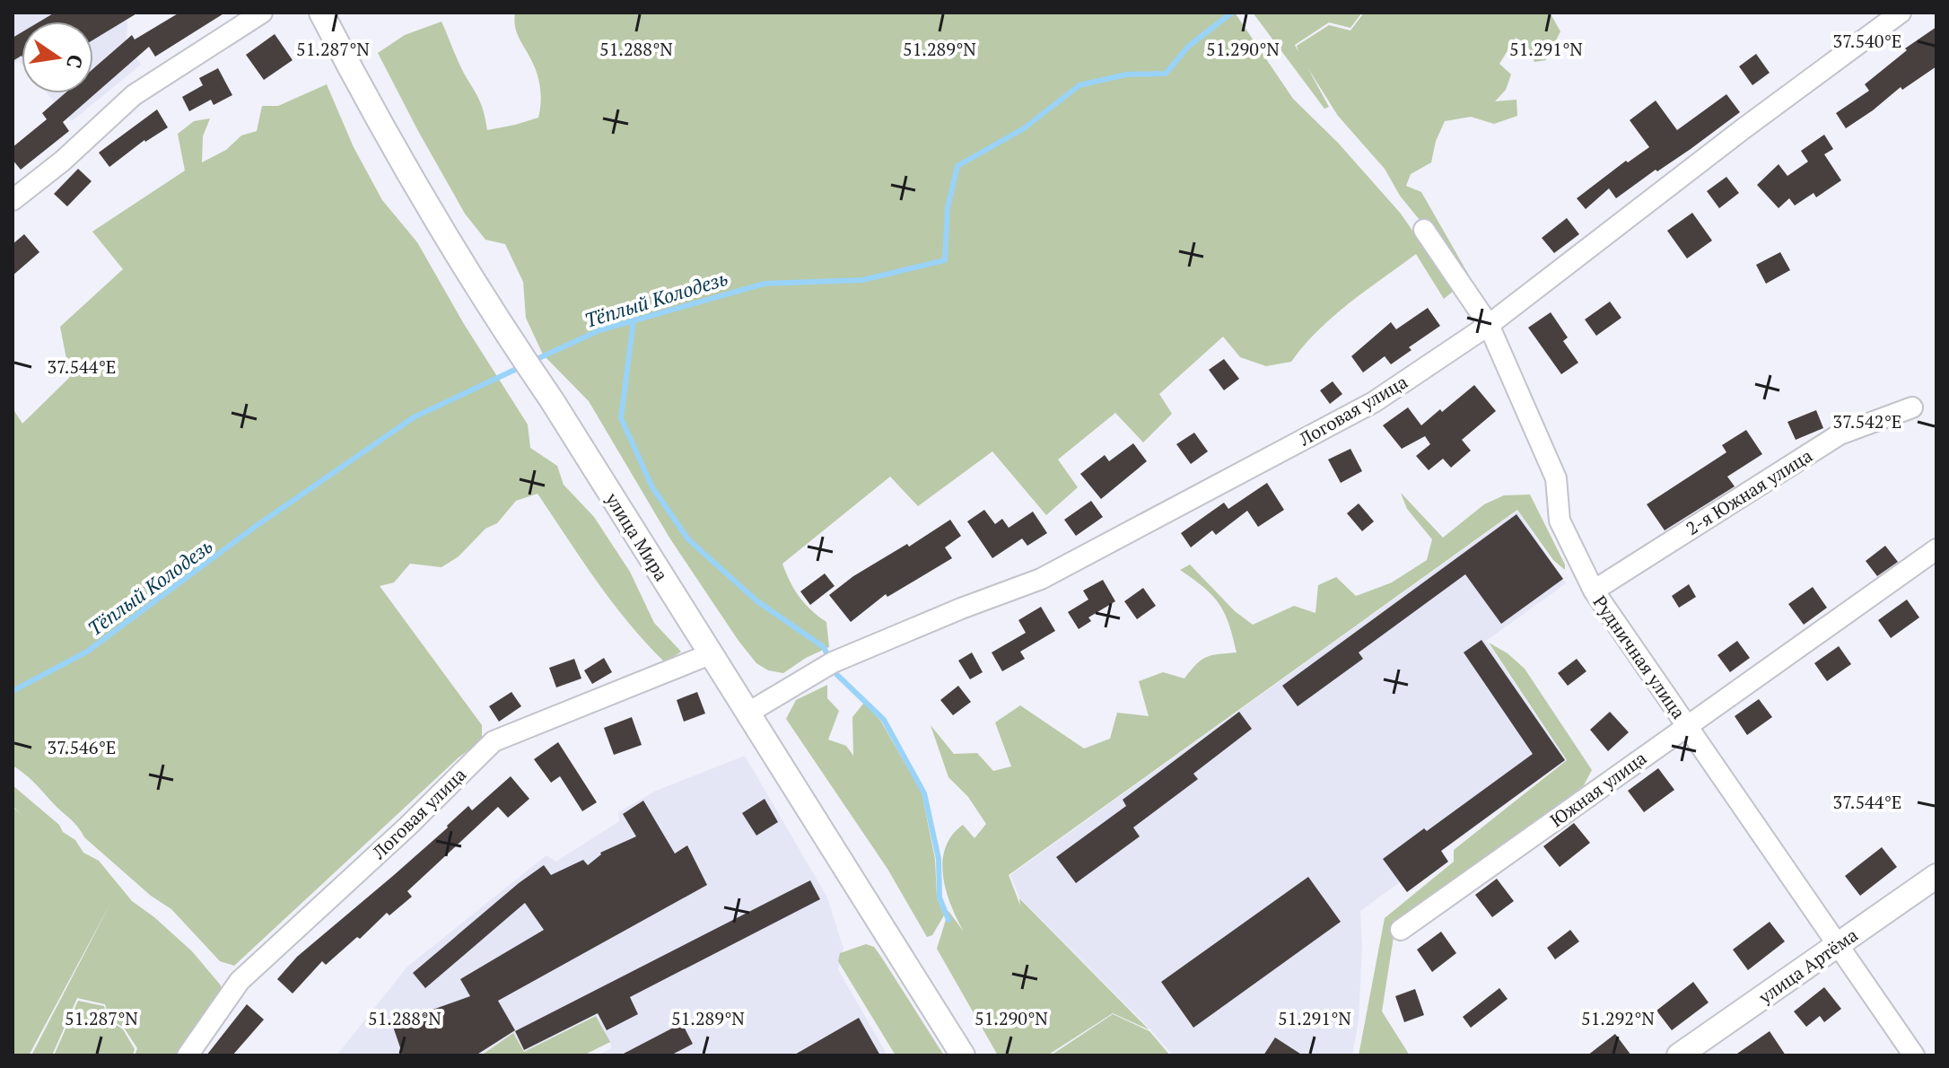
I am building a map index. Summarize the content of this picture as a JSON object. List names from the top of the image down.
{
  "streets": {
    "street": [
      "Логовая улица",
      "2-я Южная улица",
      "улица Мира",
      "Рудничная улица",
      "Южная улица",
      "улица Артёма"
    ]
  },
  "crossings": [
    ["Логовая улица", "улица Мира"],
    ["Логовая улица", "Рудничная улица"],
    ["2-я Южная улица", "Рудничная улица"],
    ["Рудничная улица", "Южная улица"],
    ["Рудничная улица", "улица Артёма"]
  ],
  "water": ["Тёплый Колодезь"],
  "north": "right",
  "coordinates": [
    "37.540°E",
    "51.287°N",
    "51.288°N",
    "51.289°N",
    "51.290°N",
    "51.291°N",
    "37.544°E",
    "37.542°E",
    "37.546°E",
    "51.292°N"
  ]
}
